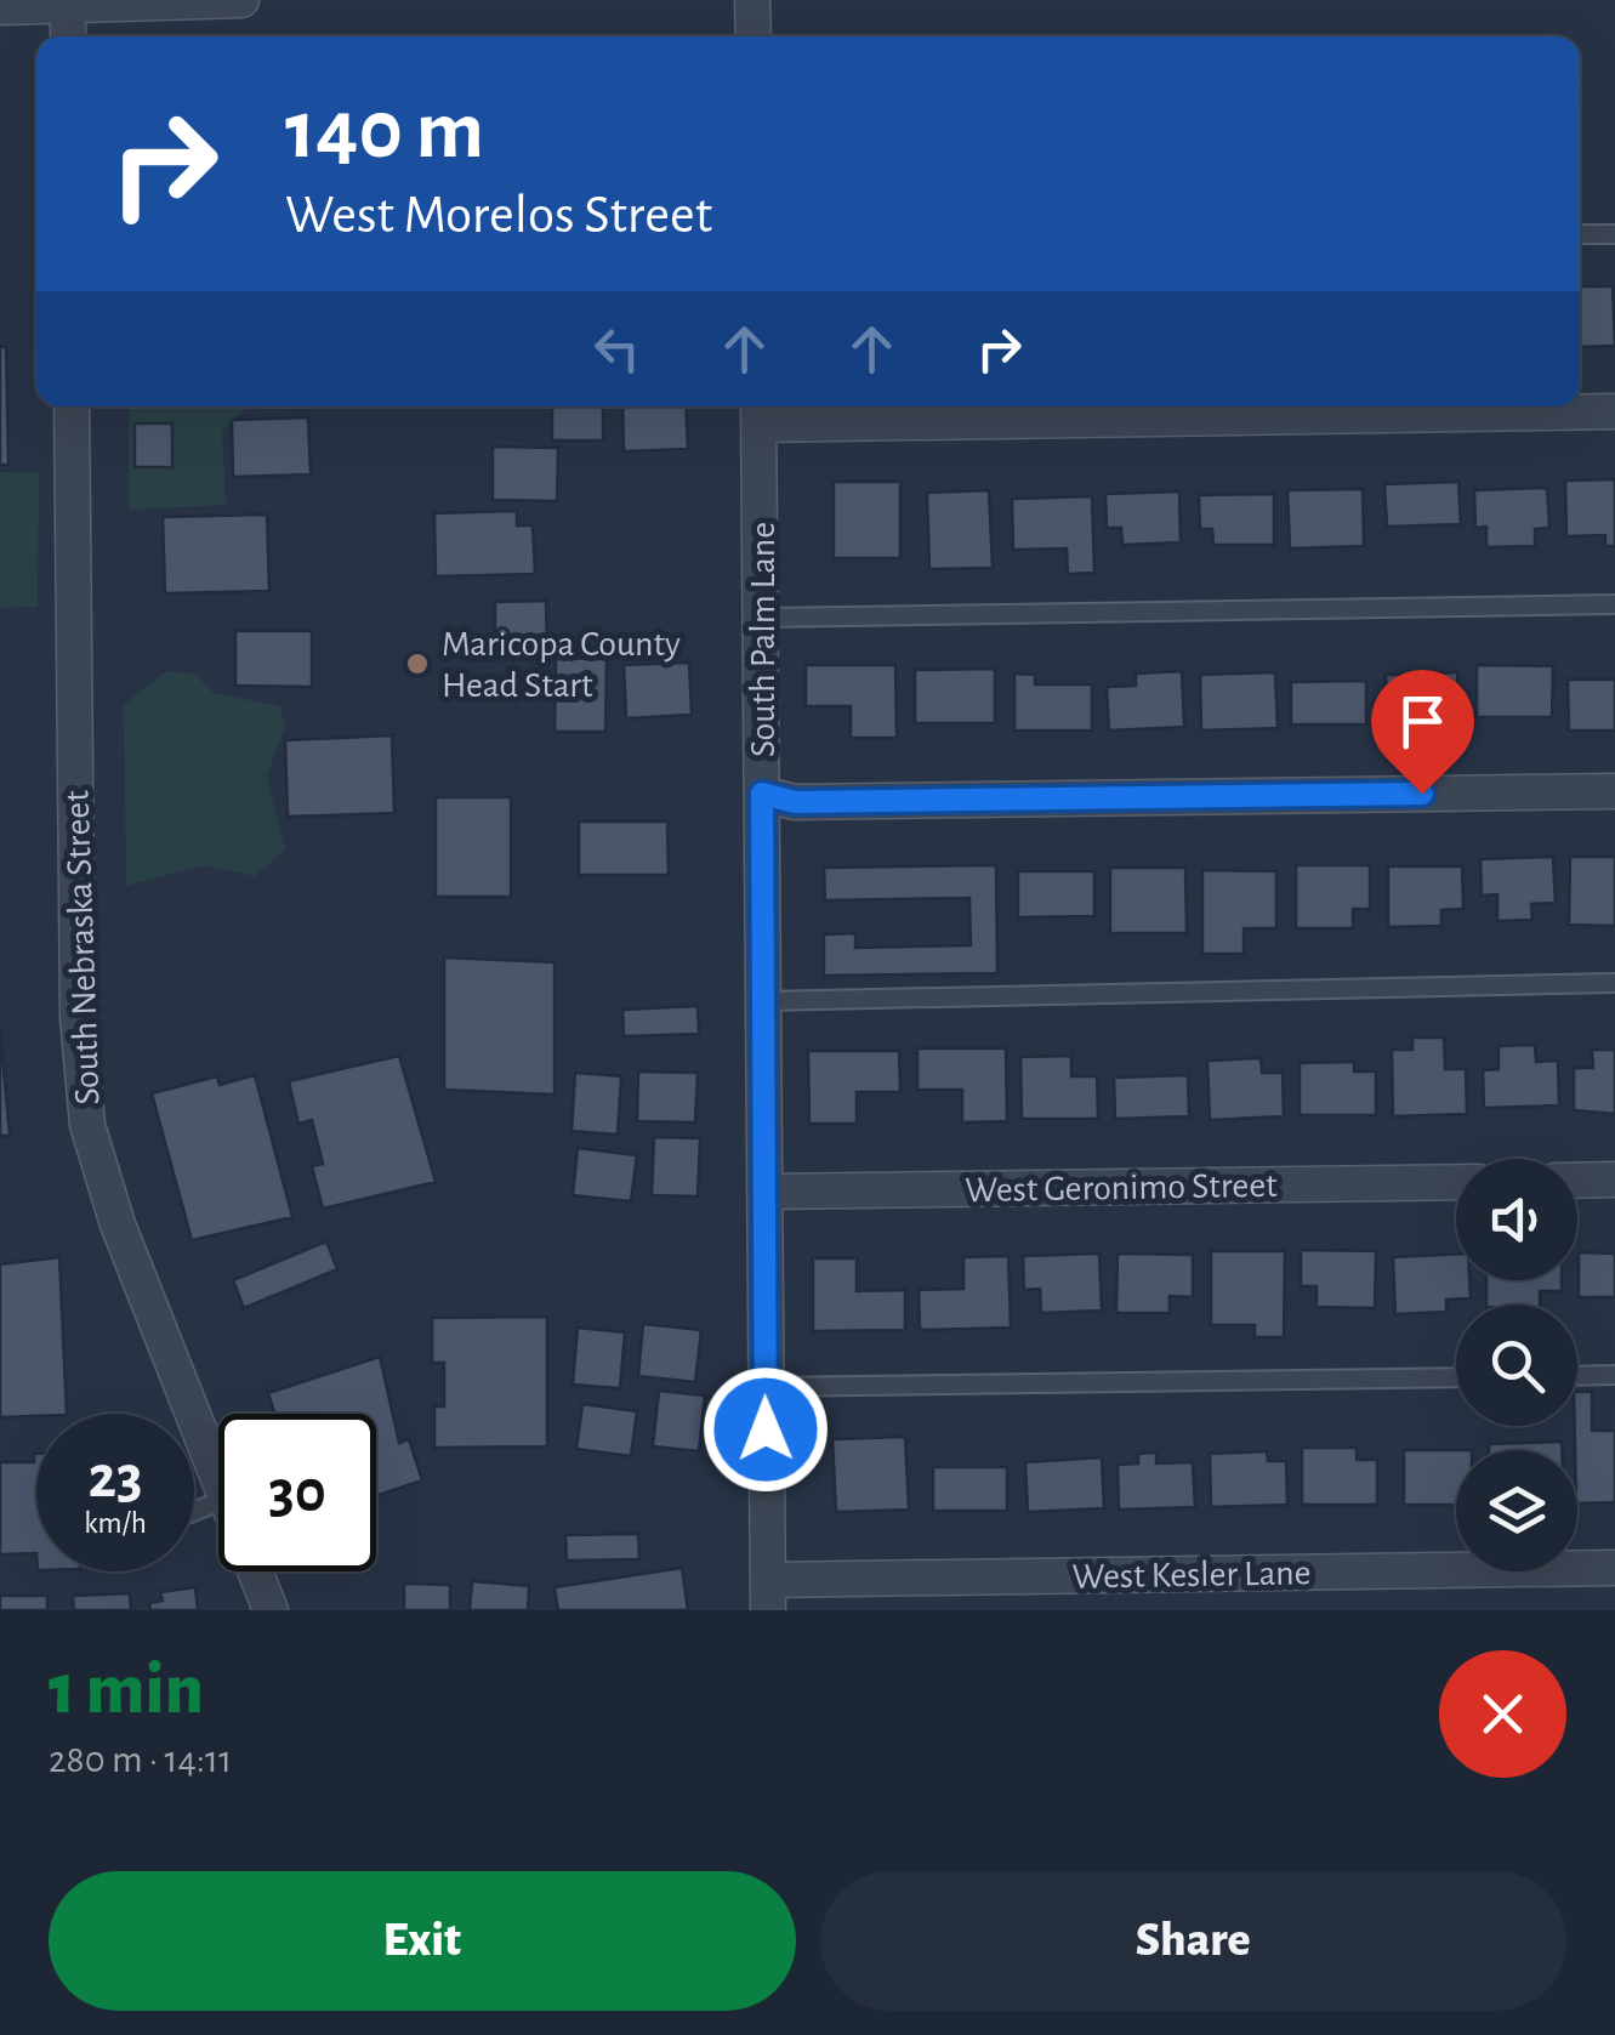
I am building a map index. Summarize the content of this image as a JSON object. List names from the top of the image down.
{
  "streets": {
    "street": [
      "South Palm Lane",
      "South Nebraska Street",
      "West Geronimo Street",
      "West Kesler Lane"
    ]
  },
  "crossings": [
    ["South Palm Lane", "West Geronimo Street"],
    ["South Palm Lane", "West Kesler Lane"]
  ],
  "places": ["Maricopa County Head Start"],
  "page": {
    "turn": ["140 m", "West Morelos Street"],
    "speed": "23 km/h",
    "limit": "30",
    "heading": ["1 min", "280 m · 14:11"],
    "buttons": ["Exit", "Share"]
  }
}
